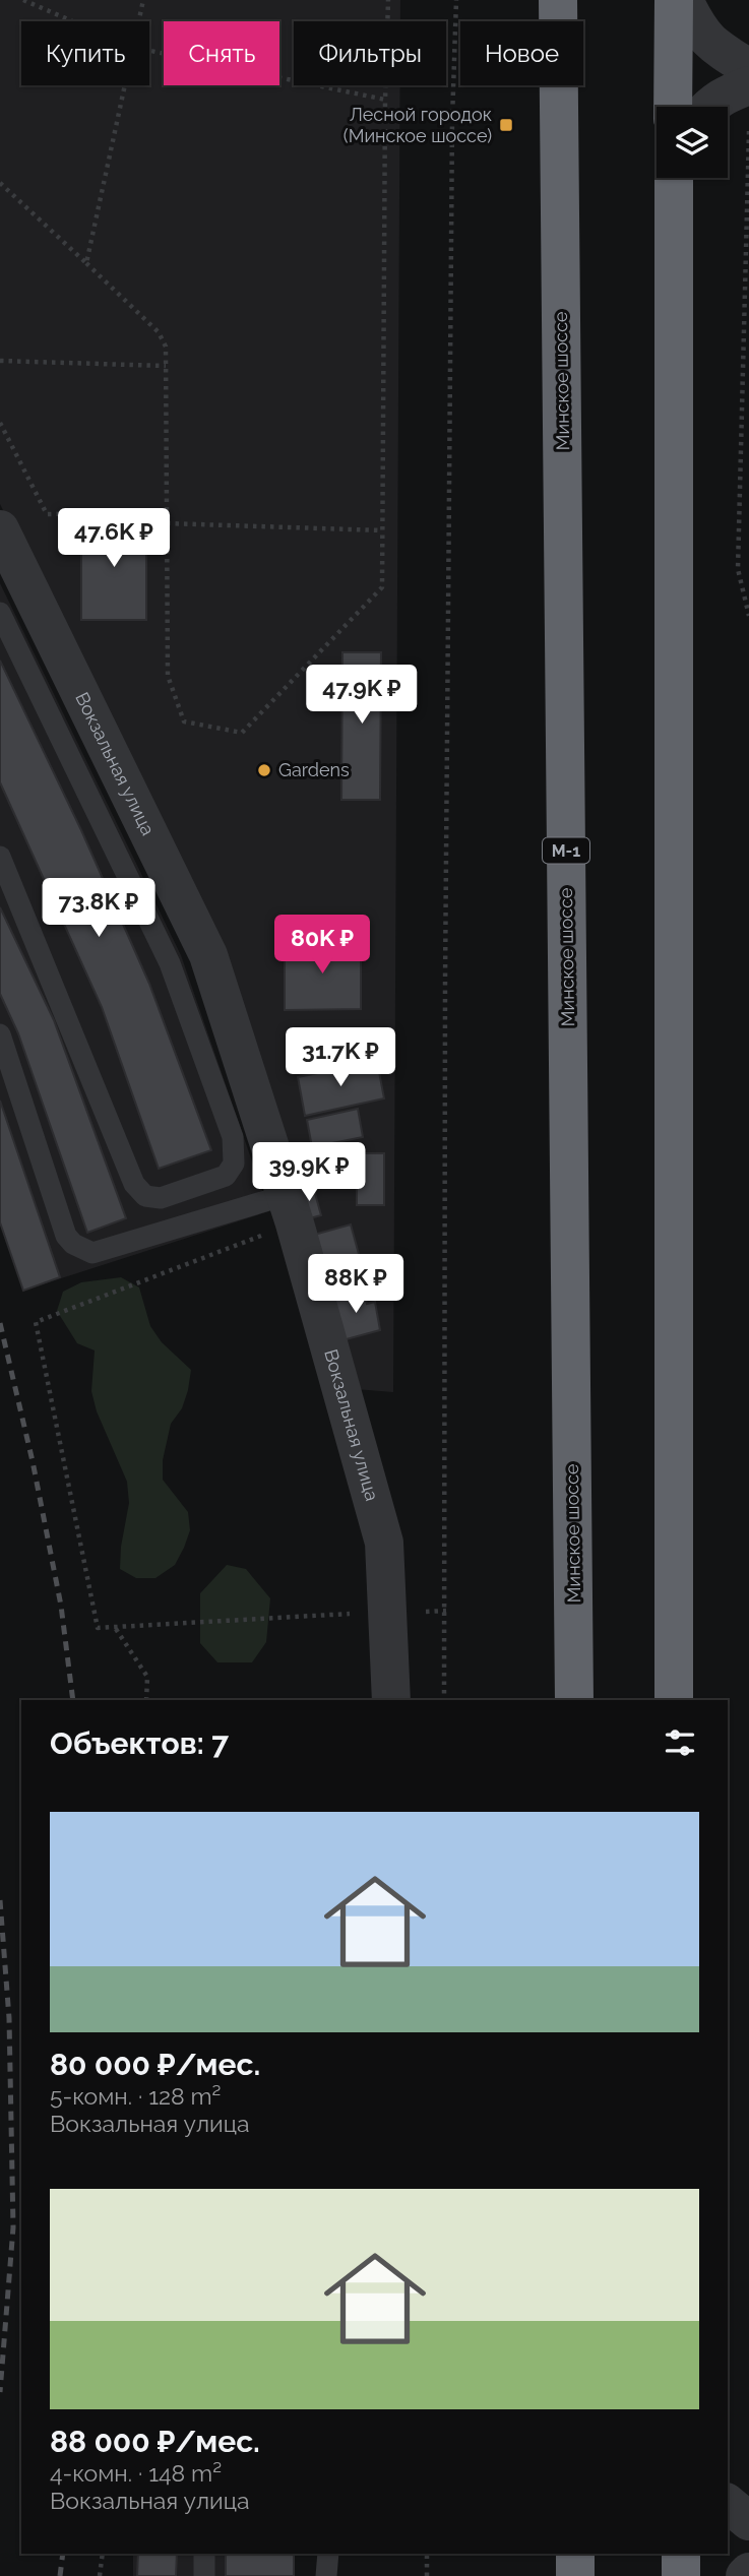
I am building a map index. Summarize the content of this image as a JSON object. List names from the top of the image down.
{
  "streets": {
    "highway": ["Минское шоссе", "М-1"],
    "street": ["Вокзальная улица"]
  },
  "places": {
    "transit": ["Лесной городок (Минское шоссе)"],
    "other": ["Gardens"]
  },
  "page": {
    "chip": [
      "Купить",
      "Снять",
      "Фильтры",
      "Новое"
    ],
    "price": [
      "47.6K ₽",
      "47.9K ₽",
      "73.8K ₽",
      "80K ₽",
      "31.7K ₽",
      "39.9K ₽",
      "88K ₽"
    ],
    "heading": "Объектов: 7",
    "list": [
      {
        "name": "80 000 ₽/мес.",
        "note": "5-комн. · 128 m² · Вокзальная улица"
      },
      {
        "name": "88 000 ₽/мес.",
        "note": "4-комн. · 148 m² · Вокзальная улица"
      }
    ]
  }
}
